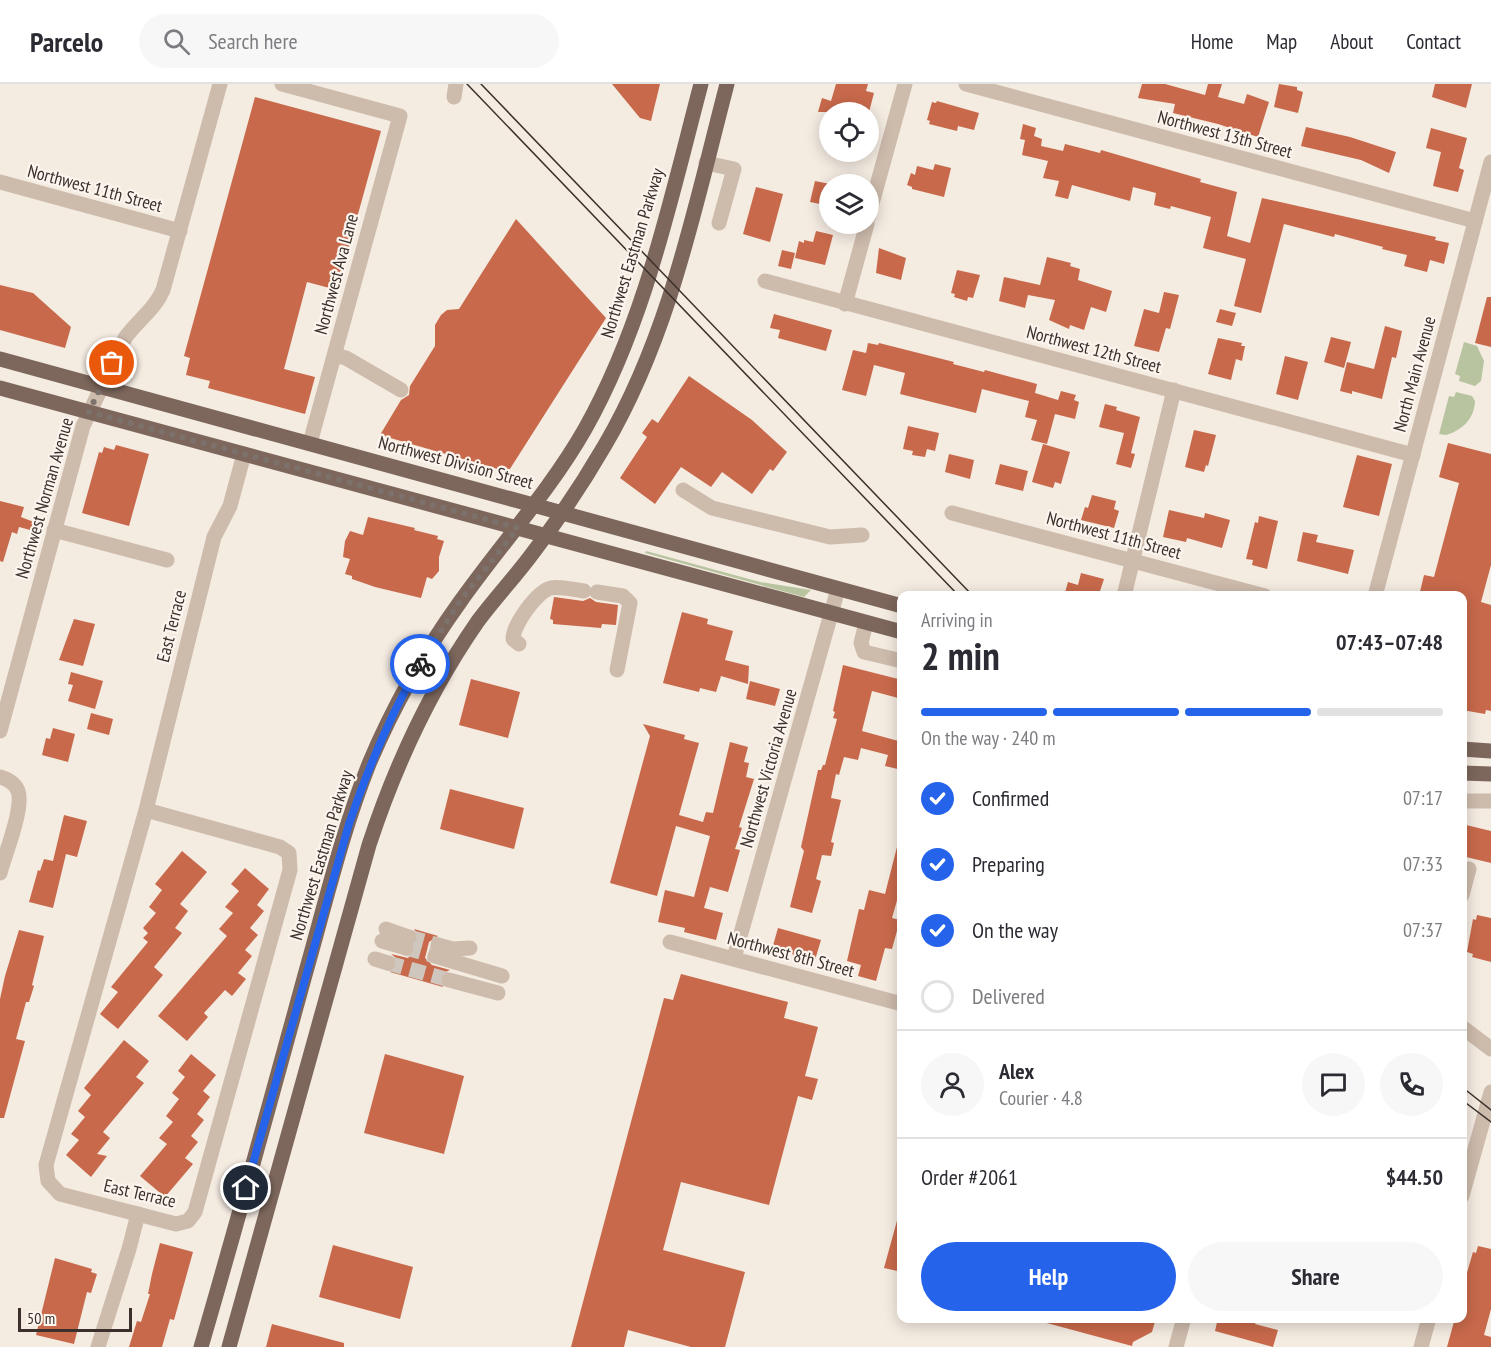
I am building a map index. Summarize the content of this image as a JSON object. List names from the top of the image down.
{
  "streets": {
    "main road": ["Northwest Eastman Parkway", "Northwest Division Street"],
    "street": [
      "Northwest 13th Street",
      "Northwest 11th Street",
      "Northwest Ava Lane",
      "Northwest 12th Street",
      "North Main Avenue",
      "Northwest Norman Avenue",
      "East Terrace",
      "Northwest Victoria Avenue",
      "Northwest 8th Street"
    ]
  },
  "crossings": [
    ["Northwest 13th Street", "North Main Avenue"],
    ["Northwest 11th Street", "Northwest Norman Avenue"],
    ["Northwest Eastman Parkway", "Northwest Division Street"],
    ["Northwest Ava Lane", "Northwest Division Street"],
    ["Northwest 12th Street", "North Main Avenue"],
    ["Northwest Division Street", "Northwest Norman Avenue"],
    ["Northwest Division Street", "Northwest Victoria Avenue"],
    ["Northwest Victoria Avenue", "Northwest 8th Street"]
  ],
  "scale_bar": "50 m",
  "page": {
    "header": "Parcelo",
    "search": "Search here",
    "nav": [
      "Home",
      "Map",
      "About",
      "Contact"
    ],
    "heading": ["2 min", "Arriving in", "07:43–07:48"],
    "panel": [
      "Alex",
      "Courier · 4.8",
      "Order #2061",
      "$44.50"
    ],
    "bar": "On the way · 240 m",
    "list": [
      ["Confirmed", "07:17"],
      ["Preparing", "07:33"],
      ["On the way", "07:37"],
      "Delivered"
    ],
    "buttons": ["Help", "Share"],
    "scale": "50 m"
  }
}
